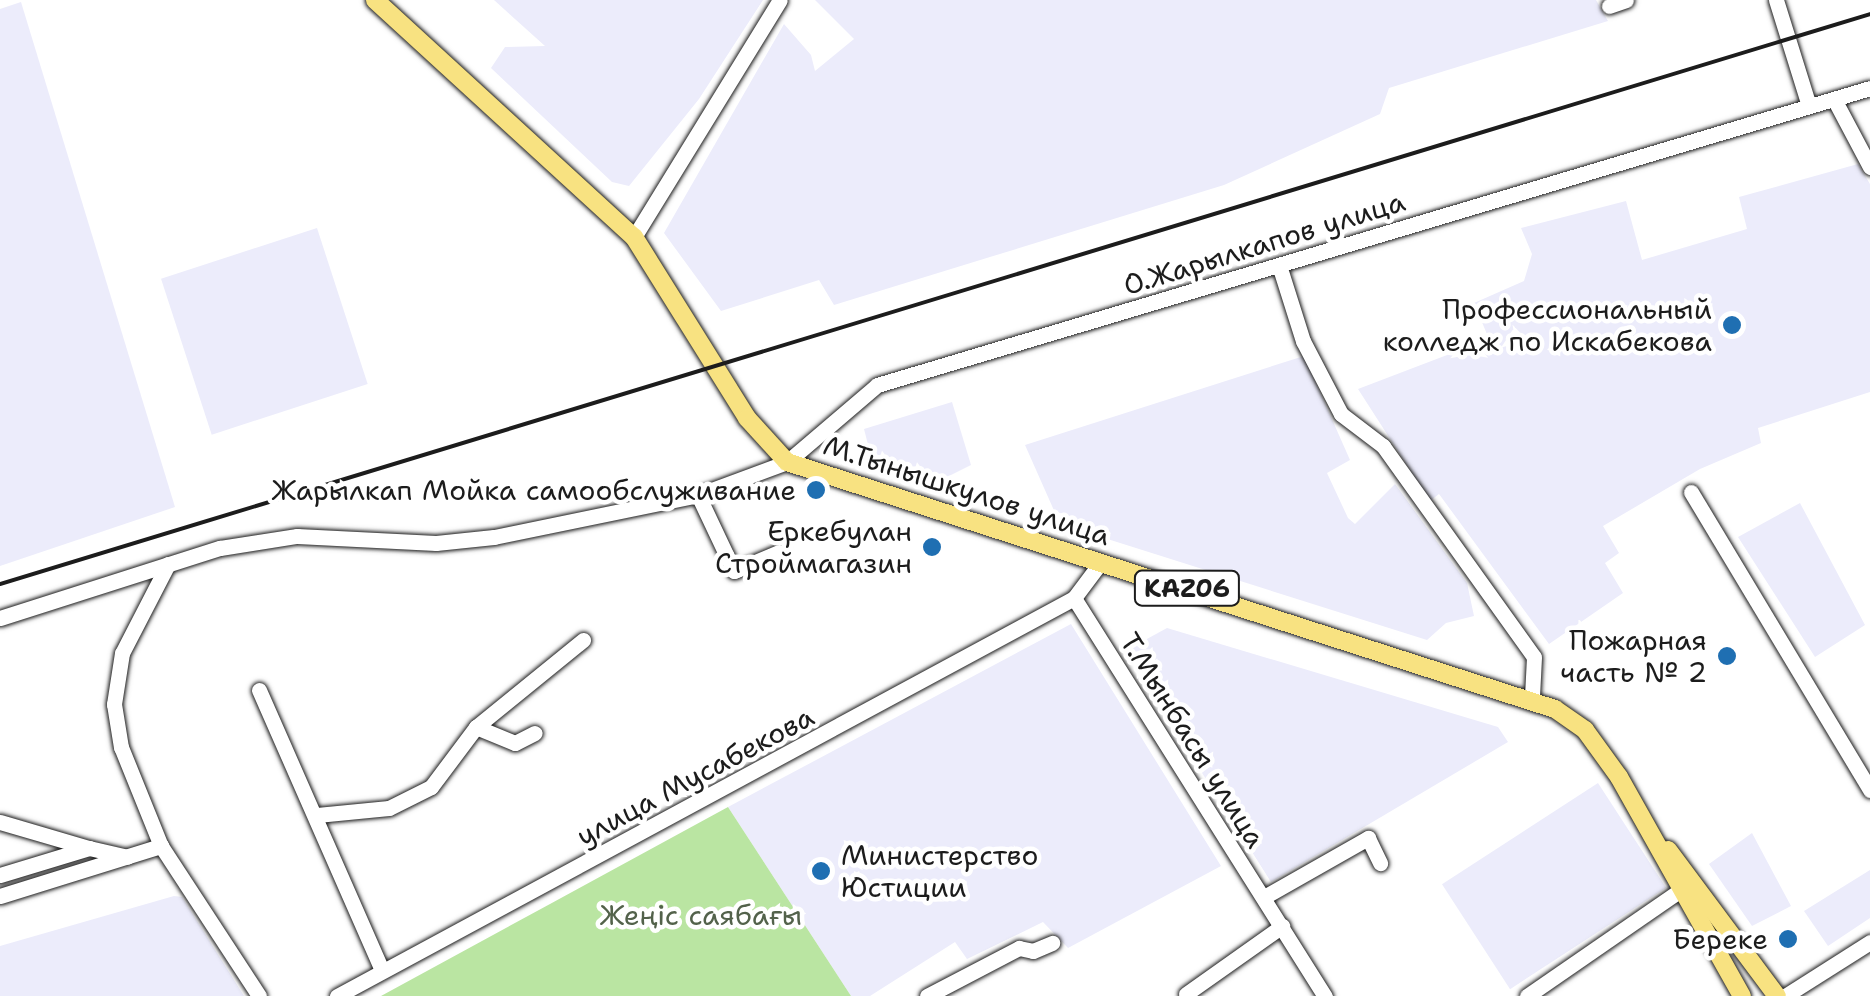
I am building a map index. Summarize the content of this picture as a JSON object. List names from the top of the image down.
{
  "streets": {
    "main road": ["М.Тынышкулов улица", "KАZ06"],
    "street": ["О.Жарылкапов улица", "Т.Мынбасы улица", "улица Мусабекова"]
  },
  "crossings": [
    ["О.Жарылкапов улица", "М.Тынышкулов улица"],
    ["Т.Мынбасы улица", "улица Мусабекова"]
  ],
  "parks": ["Жеңіс саябағы"],
  "places": [
    "Профессиональный колледж по Искабекова",
    "Жарылкап Мойка самообслуживание",
    "Еркебулан Строймагазин",
    "Пожарная часть № 2",
    "Министерство Юстиции",
    "Береке"
  ]
}
